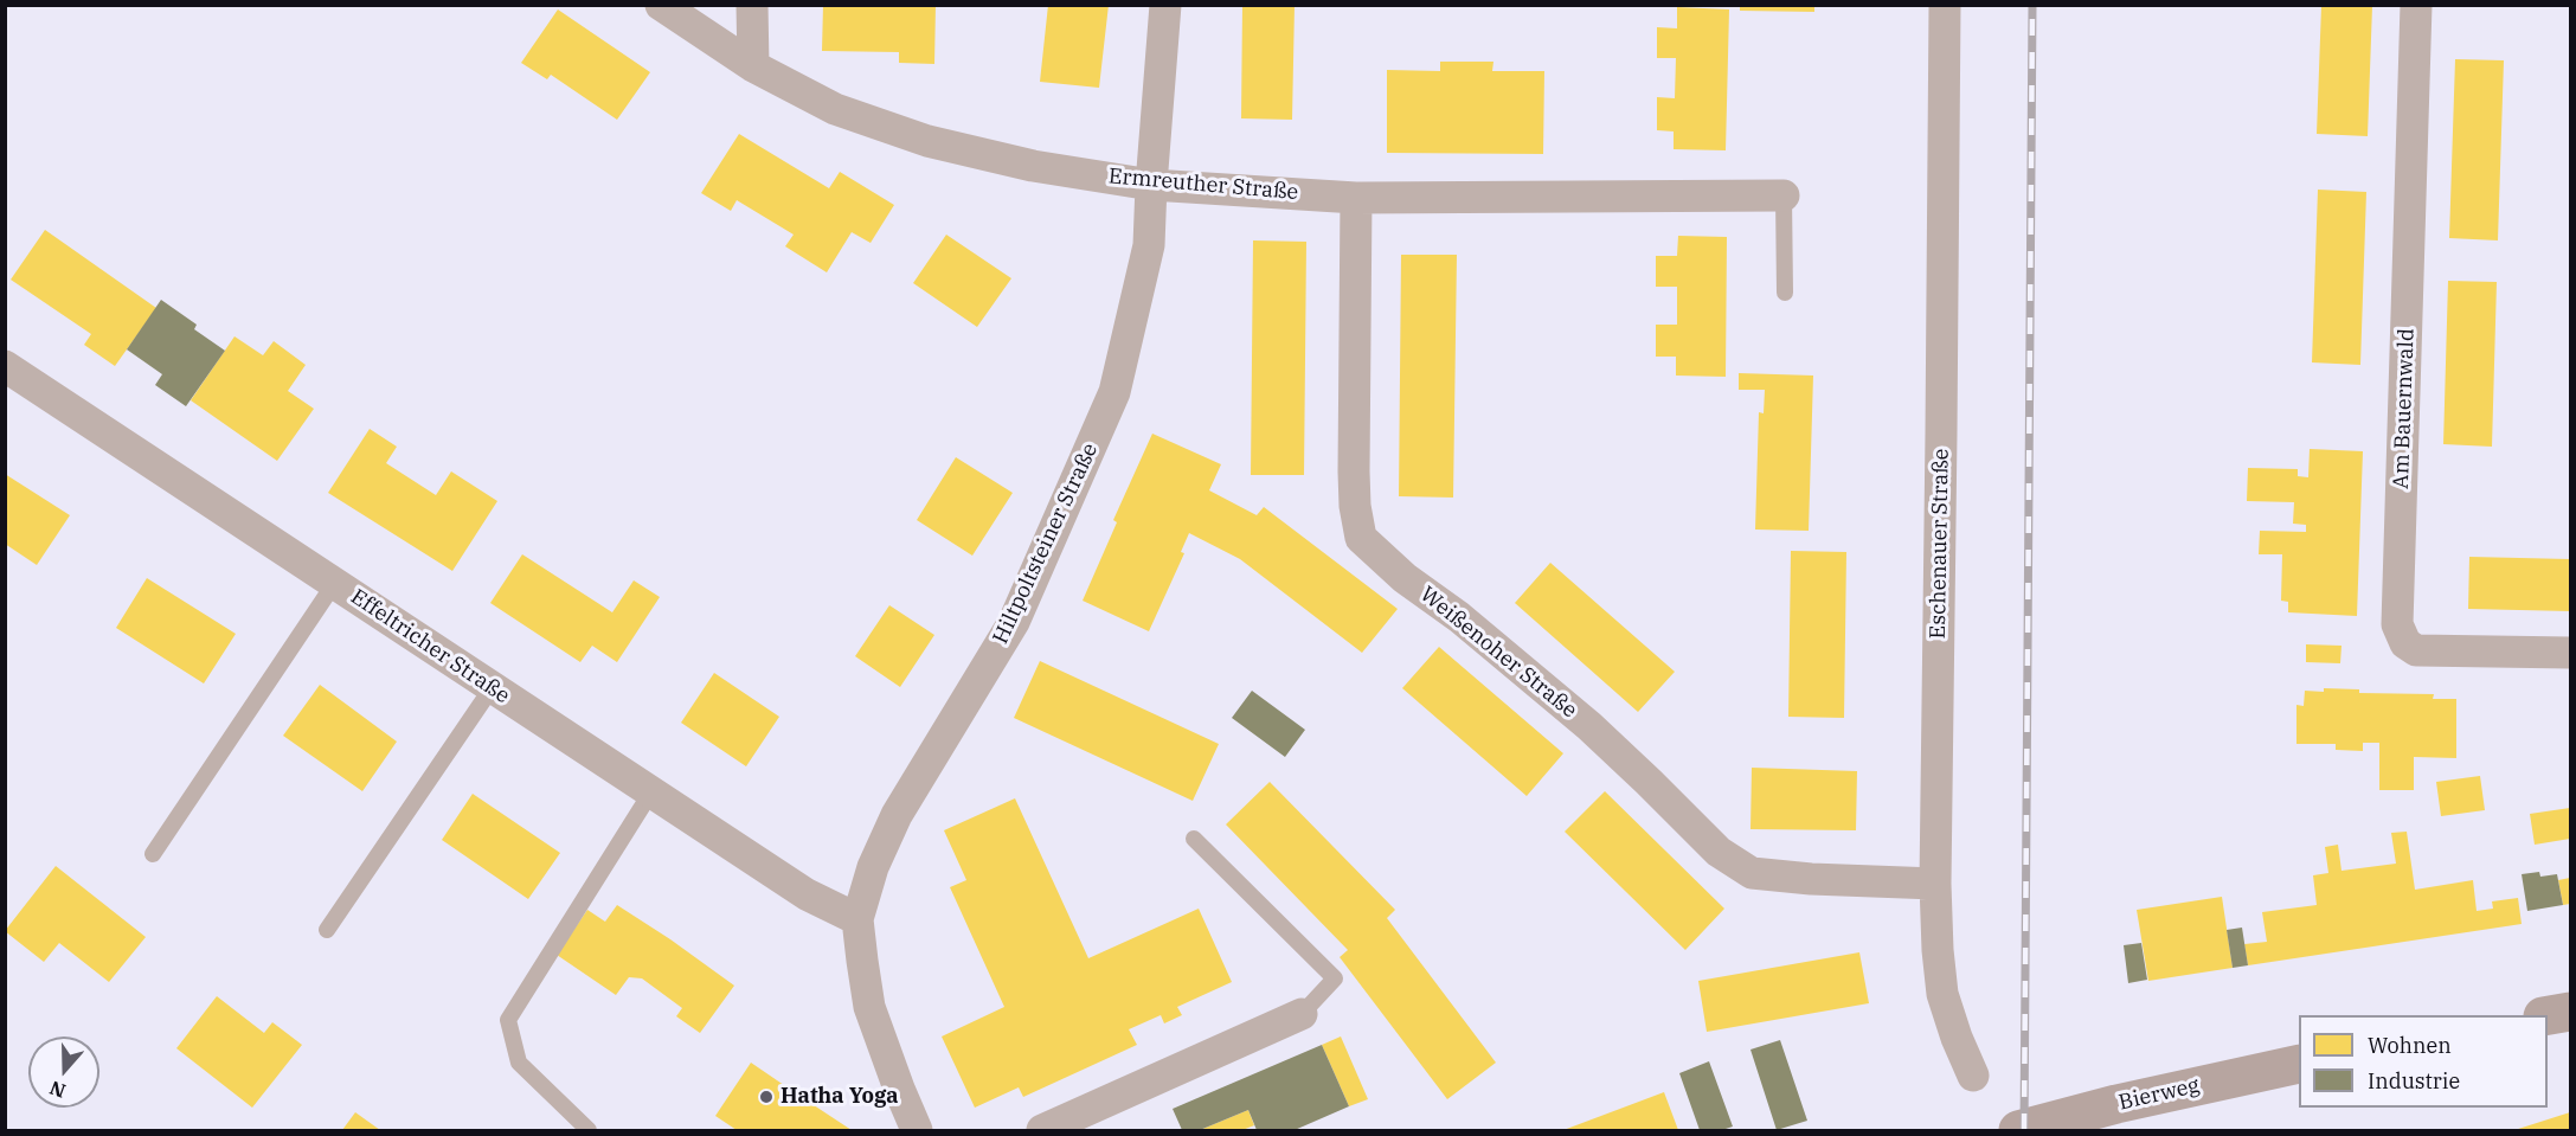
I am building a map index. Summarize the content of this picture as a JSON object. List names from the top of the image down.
{
  "streets": {
    "main road": ["Bierweg"],
    "street": [
      "Ermreuther Straße",
      "Am Bauernwald",
      "Hiltpoltsteiner Straße",
      "Eschenauer Straße",
      "Effeltricher Straße",
      "Weißenoher Straße"
    ]
  },
  "crossings": [
    ["Ermreuther Straße", "Hiltpoltsteiner Straße"],
    ["Ermreuther Straße", "Weißenoher Straße"],
    ["Hiltpoltsteiner Straße", "Effeltricher Straße"],
    ["Eschenauer Straße", "Weißenoher Straße"]
  ],
  "places": ["Hatha Yoga"],
  "legend": ["Wohnen", "Industrie"],
  "north": "bottom"
}
